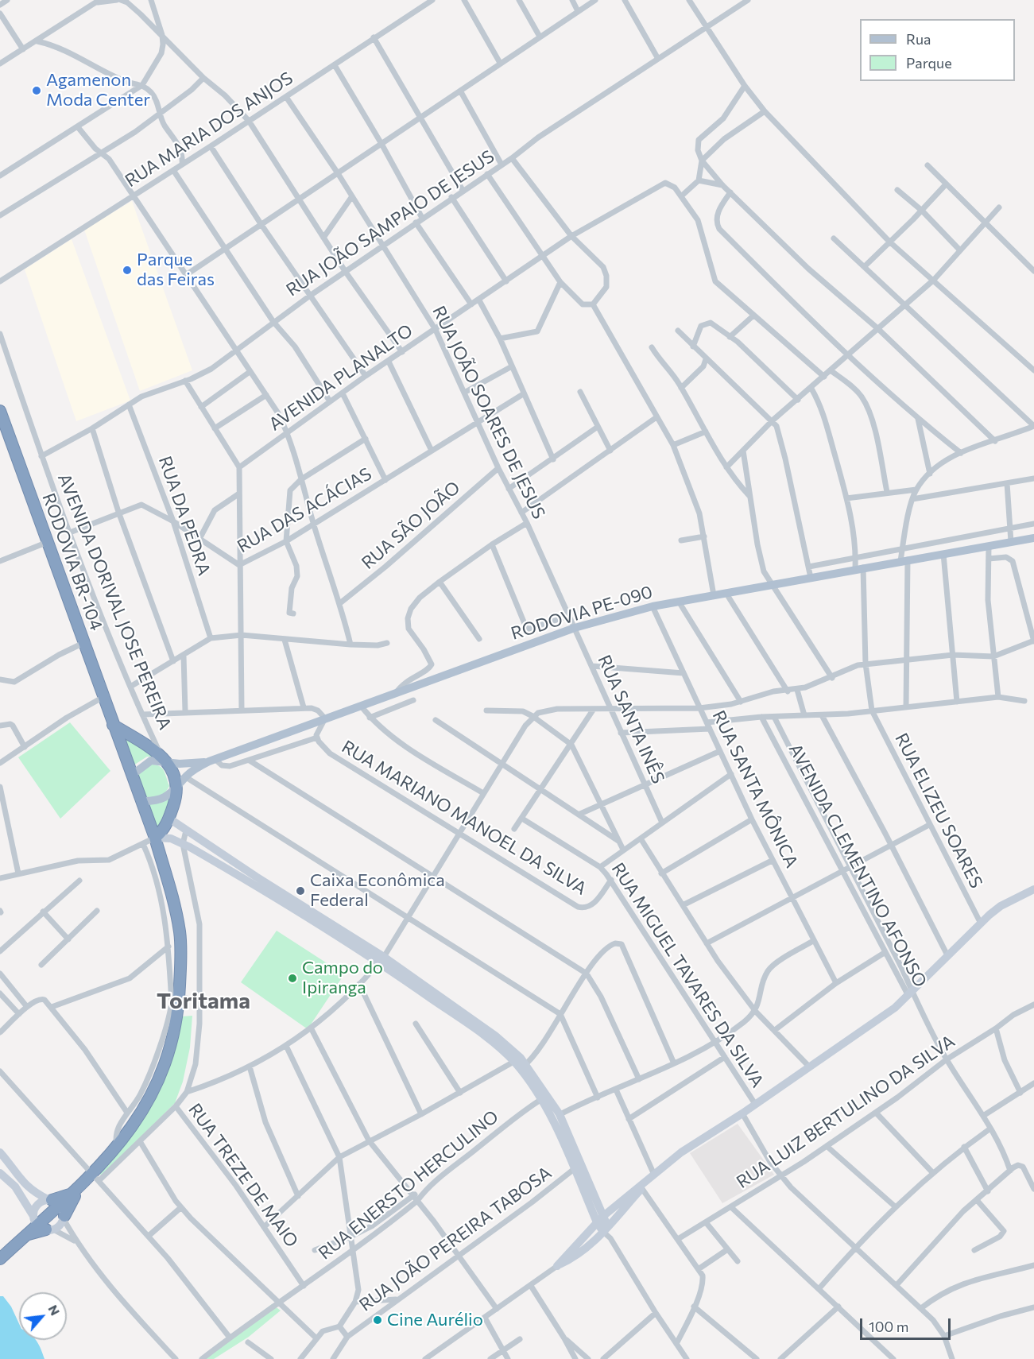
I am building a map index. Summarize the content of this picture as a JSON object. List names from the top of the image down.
{
  "streets": {
    "highway": ["RODOVIA BR-104"],
    "main road": ["RODOVIA PE-090"],
    "street": [
      "RUA MARIA DOS ANJOS",
      "RUA JOÃO SAMPAIO DE JESUS",
      "AVENIDA PLANALTO",
      "RUA JOÃO SOARES DE JESUS",
      "RUA DAS ACÁCIAS",
      "RUA DA PEDRA",
      "RUA SÃO JOÃO",
      "AVENIDA DORIVAL JOSE PEREIRA",
      "RUA SANTA INÊS",
      "RUA SANTA MÔNICA",
      "RUA ELIZEU SOARES",
      "RUA MARIANO MANOEL DA SILVA",
      "AVENIDA CLEMENTINO AFONSO",
      "RUA MIGUEL TAVARES DA SILVA",
      "RUA LUIZ BERTULINO DA SILVA",
      "RUA TREZE DE MAIO",
      "RUA ENERSTO HERCULINO",
      "RUA JOÃO PEREIRA TABOSA"
    ]
  },
  "crossings": [
    ["RUA MARIA DOS ANJOS", "RUA JOÃO SOARES DE JESUS"],
    ["RUA JOÃO SAMPAIO DE JESUS", "RUA JOÃO SOARES DE JESUS"],
    ["RUA JOÃO SAMPAIO DE JESUS", "RUA DA PEDRA"],
    ["RUA JOÃO SAMPAIO DE JESUS", "AVENIDA DORIVAL JOSE PEREIRA"],
    ["AVENIDA PLANALTO", "RUA JOÃO SOARES DE JESUS"],
    ["RUA JOÃO SOARES DE JESUS", "RUA DAS ACÁCIAS"],
    ["RUA JOÃO SOARES DE JESUS", "RUA SÃO JOÃO"],
    ["RUA JOÃO SOARES DE JESUS", "RODOVIA PE-090"],
    ["RUA JOÃO SOARES DE JESUS", "RUA SANTA INÊS"],
    ["RUA DAS ACÁCIAS", "RUA DA PEDRA"],
    ["RUA DAS ACÁCIAS", "AVENIDA DORIVAL JOSE PEREIRA"],
    ["RODOVIA BR-104", "AVENIDA DORIVAL JOSE PEREIRA"],
    ["RODOVIA BR-104", "RODOVIA PE-090"],
    ["AVENIDA DORIVAL JOSE PEREIRA", "RODOVIA PE-090"],
    ["RODOVIA PE-090", "RUA SANTA INÊS"],
    ["RODOVIA PE-090", "RUA SANTA MÔNICA"],
    ["RODOVIA PE-090", "RUA ELIZEU SOARES"],
    ["RODOVIA PE-090", "RUA MARIANO MANOEL DA SILVA"],
    ["RUA MARIANO MANOEL DA SILVA", "RUA MIGUEL TAVARES DA SILVA"],
    ["RUA TREZE DE MAIO", "RUA ENERSTO HERCULINO"]
  ],
  "districts": ["Toritama"],
  "places": [
    "Agamenon Moda Center",
    "Parque das Feiras",
    "Caixa Econômica Federal",
    "Campo do Ipiranga",
    "Cine Aurélio"
  ],
  "legend": ["Rua", "Parque"],
  "scale_bar": "100 m",
  "north": "top right"
}
